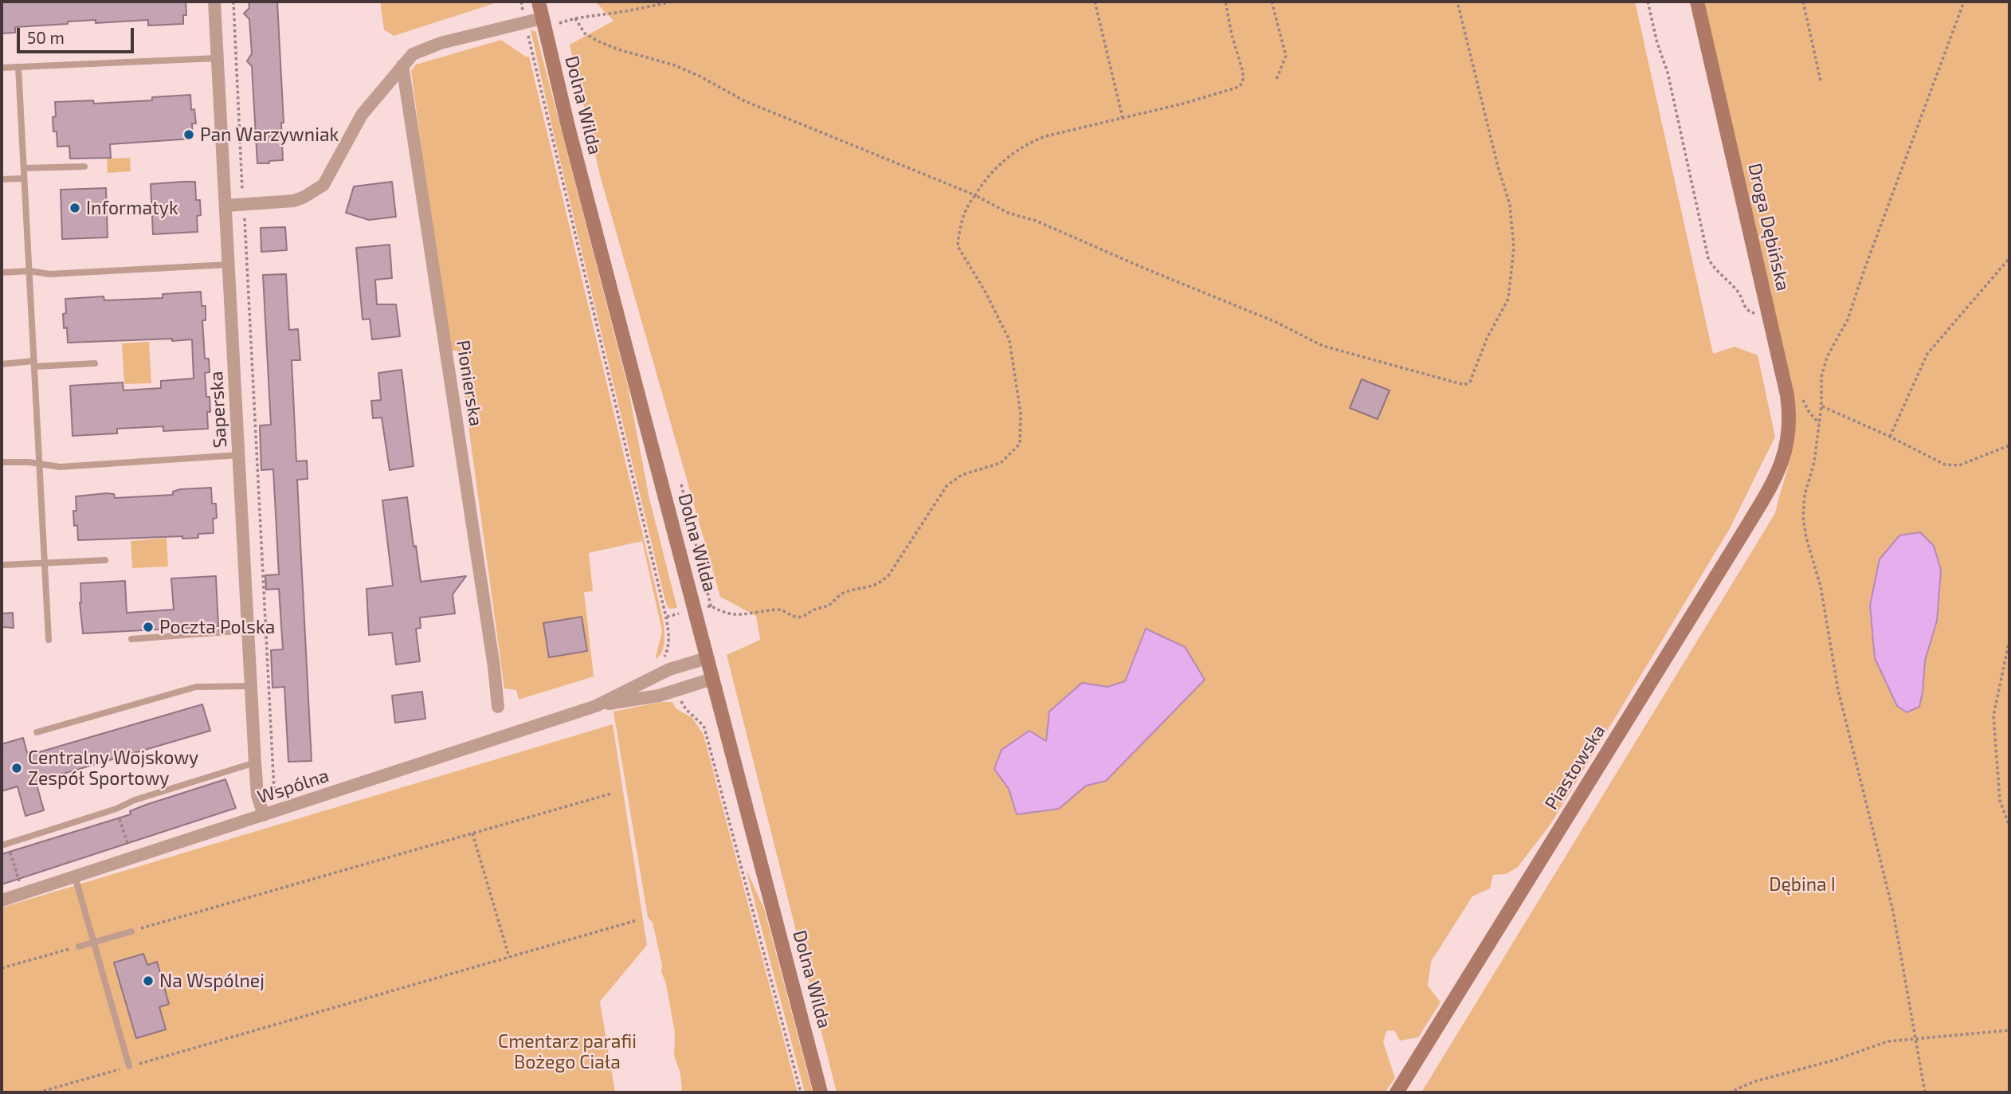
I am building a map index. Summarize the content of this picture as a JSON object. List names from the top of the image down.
{
  "streets": {
    "street": [
      "Dolna Wilda",
      "Droga Dębińska",
      "Pionierska",
      "Saperska",
      "Piastowska",
      "Wspólna"
    ]
  },
  "crossings": [
    ["Dolna Wilda", "Wspólna"],
    ["Droga Dębińska", "Piastowska"],
    ["Saperska", "Wspólna"]
  ],
  "parks": ["Dębina I", "Cmentarz parafii Bożego Ciała"],
  "places": [
    "Pan Warzywniak",
    "Informatyk",
    "Poczta Polska",
    "Centralny Wojskowy Zespół Sportowy",
    "Na Wspólnej"
  ],
  "scale_bar": "50 m"
}
